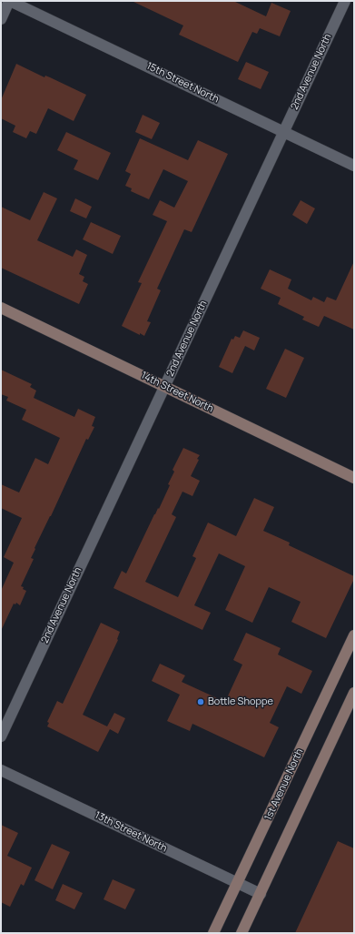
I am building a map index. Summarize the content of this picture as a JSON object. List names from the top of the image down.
{
  "streets": {
    "main road": ["14th Street North", "1st Avenue North"],
    "street": ["2nd Avenue North", "15th Street North", "13th Street North"]
  },
  "crossings": [
    ["2nd Avenue North", "15th Street North"],
    ["2nd Avenue North", "14th Street North"],
    ["1st Avenue North", "13th Street North"]
  ],
  "places": ["Bottle Shoppe"]
}
